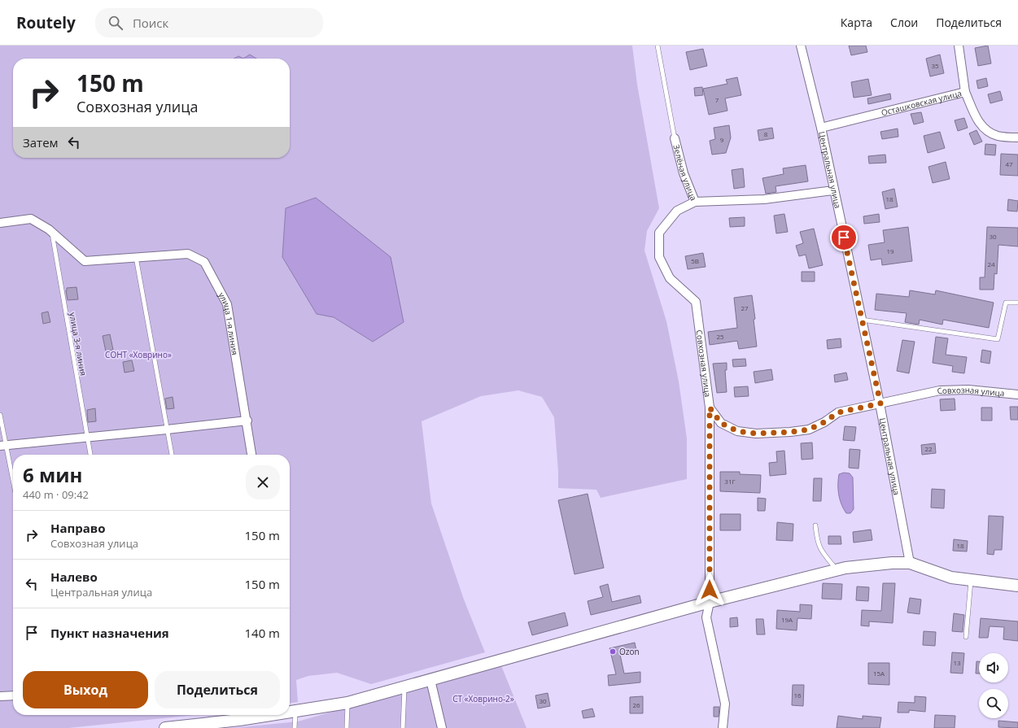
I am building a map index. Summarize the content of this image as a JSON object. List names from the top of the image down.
{
  "streets": {
    "street": [
      "Осташковская улица",
      "Центральная улица",
      "Зелёная улица",
      "улица 1-я линия",
      "Совхозная улица"
    ],
    "lane": ["улица 3-я линия"]
  },
  "crossings": [
    ["Осташковская улица", "Центральная улица"],
    ["Центральная улица", "Зелёная улица"],
    ["Центральная улица", "Совхозная улица"],
    ["Зелёная улица", "Совхозная улица"],
    ["улица 1-я линия", "улица 3-я линия"]
  ],
  "parks": ["СОНТ «Ховрино»", "СТ «Ховрино-2»"],
  "places": ["Ozon"],
  "house_numbers": [
    "35",
    "7",
    "8",
    "9",
    "47",
    "18",
    "30",
    "19",
    "5В",
    "24",
    "27",
    "25",
    "22",
    "31Г",
    "18",
    "19А",
    "13",
    "15А",
    "16",
    "30",
    "26"
  ],
  "page": {
    "header": "Routely",
    "search": "Поиск",
    "nav": ["Карта", "Слои", "Поделиться"],
    "turn": ["150 m", "Совхозная улица"],
    "then": "Затем",
    "heading": ["6 мин", "440 m · 09:42"],
    "list": [
      {
        "name": "Направо",
        "note": "Совхозная улица",
        "value": "150 m"
      },
      {
        "name": "Налево",
        "note": "Центральная улица",
        "value": "150 m"
      },
      {
        "name": "Пункт назначения",
        "value": "140 m"
      }
    ],
    "buttons": ["Выход", "Поделиться"]
  }
}
